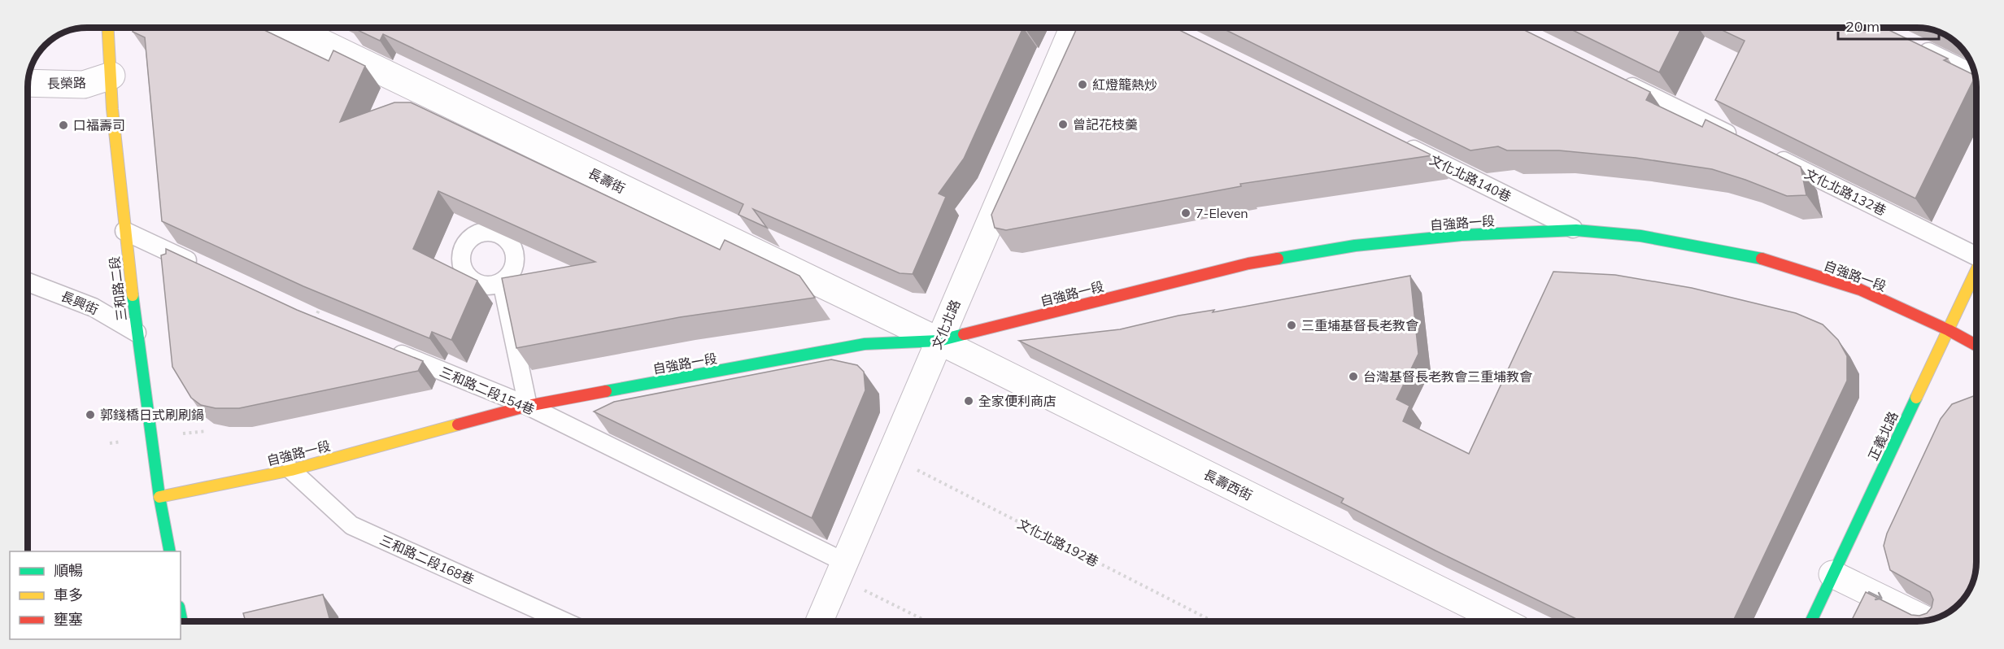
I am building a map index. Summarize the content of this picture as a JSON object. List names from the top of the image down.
{
  "streets": {
    "street": [
      "長榮路",
      "長壽街",
      "自強路一段",
      "三和路二段",
      "文化北路",
      "正義北路",
      "長壽西街"
    ],
    "lane": [
      "文化北路140巷",
      "文化北路132巷",
      "長興街",
      "三和路二段154巷",
      "三和路二段168巷"
    ],
    "path": ["文化北路192巷"]
  },
  "crossings": [
    ["長榮路", "三和路二段"],
    ["文化北路140巷", "自強路一段"],
    ["長壽街", "自強路一段"],
    ["長壽街", "文化北路"],
    ["長壽街", "長壽西街"],
    ["自強路一段", "三和路二段"],
    ["自強路一段", "文化北路"],
    ["自強路一段", "三和路二段154巷"],
    ["自強路一段", "正義北路"],
    ["自強路一段", "長壽西街"],
    ["自強路一段", "三和路二段168巷"],
    ["三和路二段", "長興街"],
    ["文化北路", "三和路二段154巷"],
    ["文化北路", "長壽西街"],
    ["文化北路", "文化北路192巷"]
  ],
  "places": [
    "紅燈籠熱炒",
    "曾記花枝羹",
    "口福壽司",
    "7-Eleven",
    "三重埔基督長老教會",
    "台灣基督長老教會三重埔教會",
    "全家便利商店",
    "郭錢橋日式刷刷鍋"
  ],
  "legend": ["順暢", "車多", "壅塞"],
  "scale_bar": "20 m"
}
